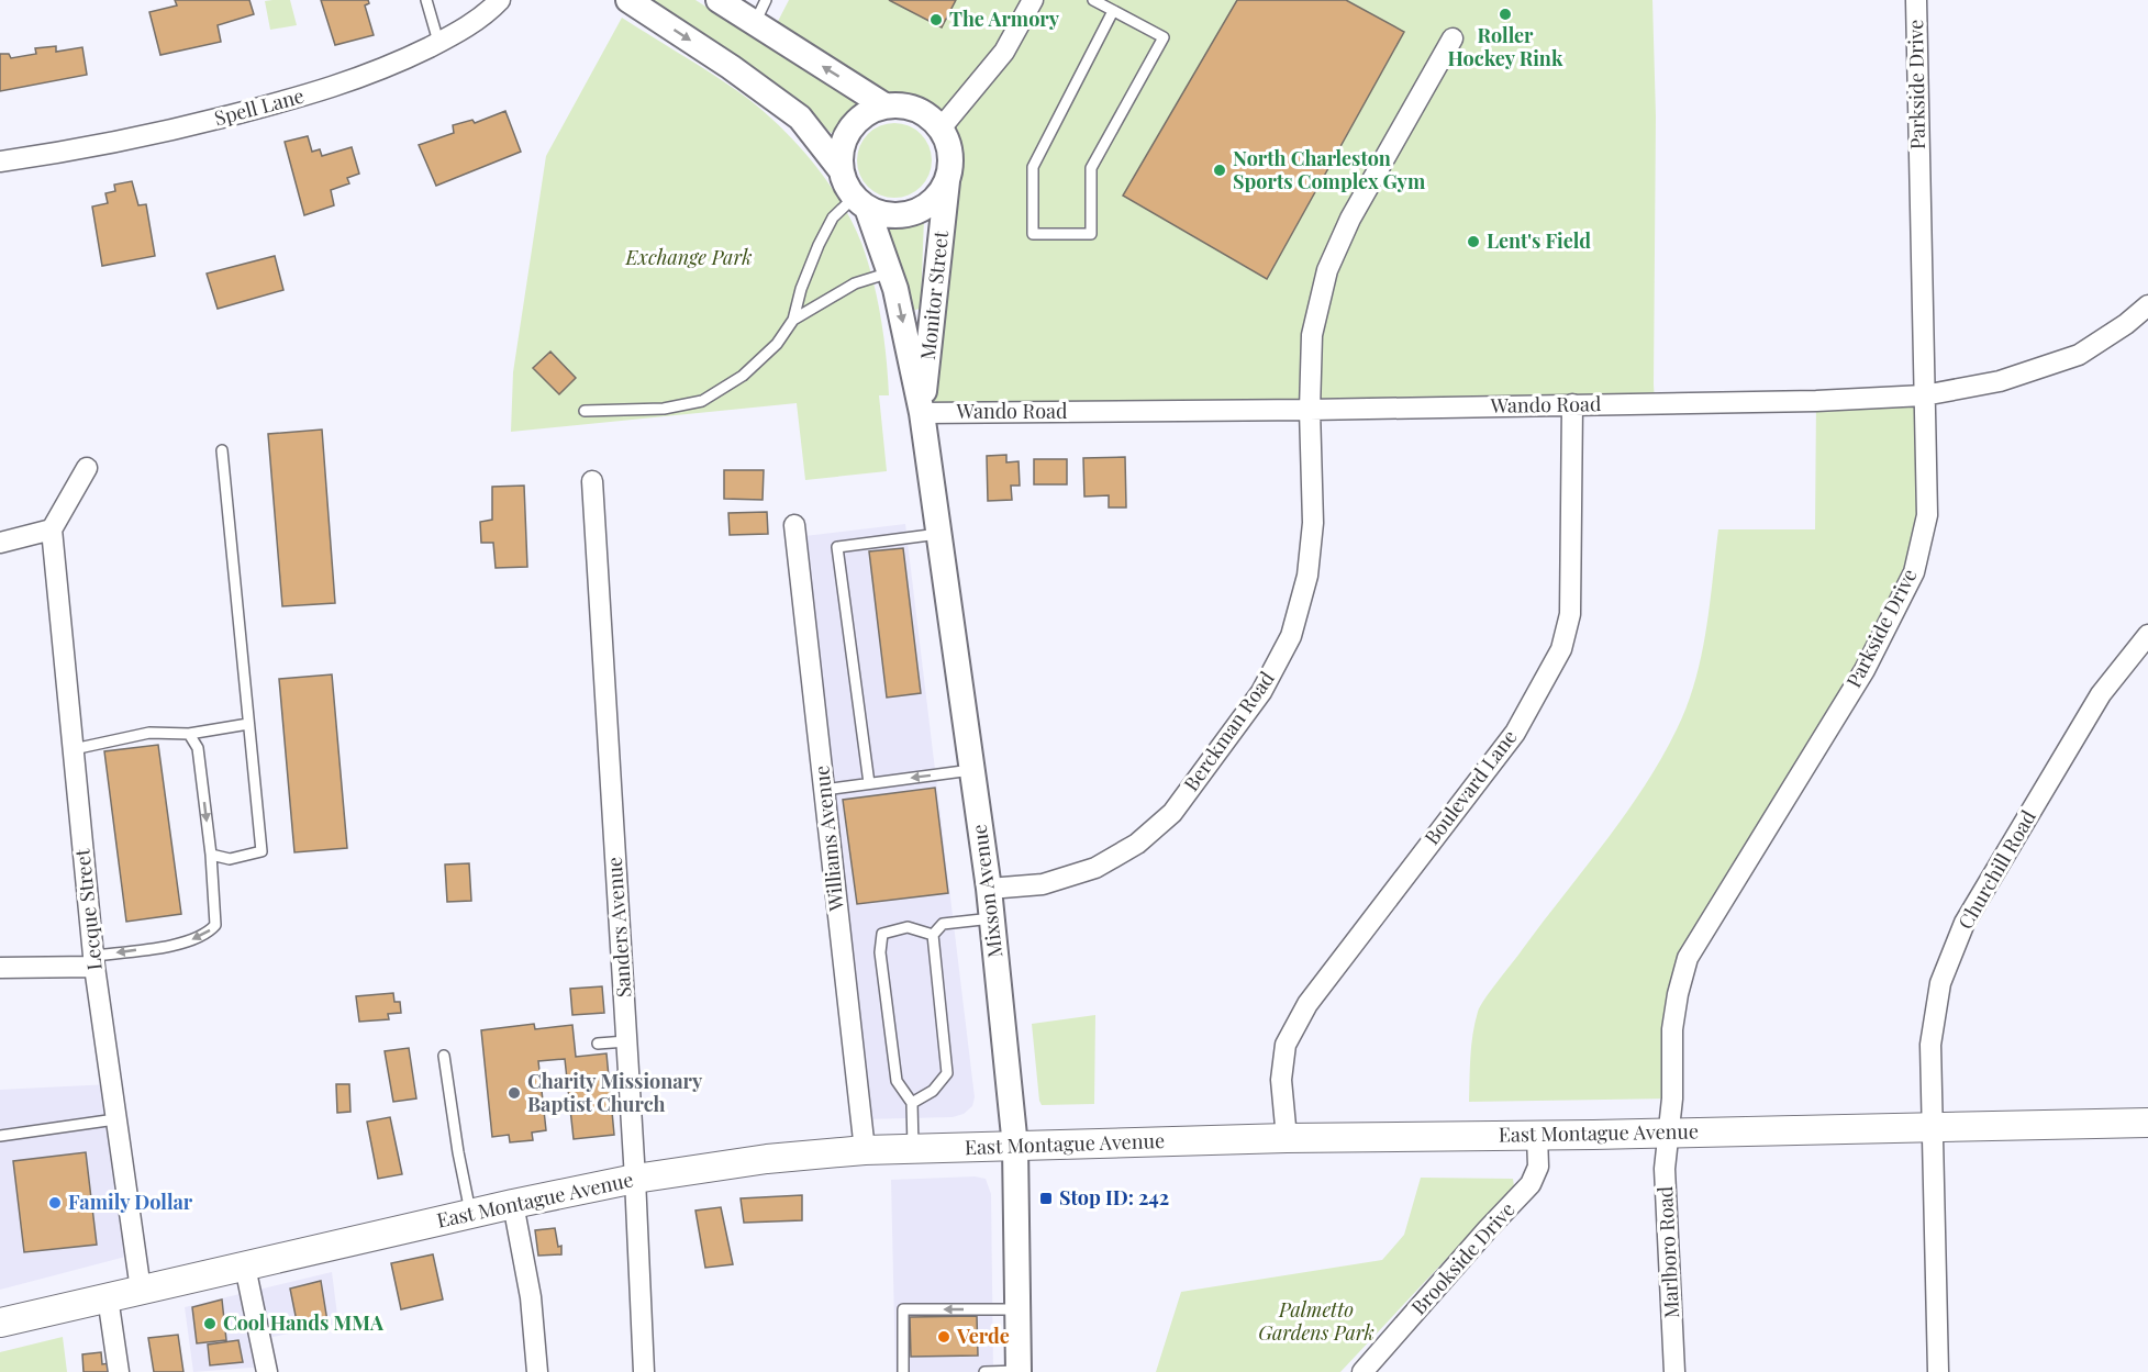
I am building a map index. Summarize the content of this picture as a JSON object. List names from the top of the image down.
{
  "streets": {
    "main road": ["East Montague Avenue"],
    "street": [
      "Parkside Drive",
      "Spell Lane",
      "Monitor Street",
      "Wando Road",
      "Berckman Road",
      "Boulevard Lane",
      "Williams Avenue",
      "Churchill Road",
      "Mixson Avenue",
      "Lecque Street",
      "Sanders Avenue",
      "Marlboro Road",
      "Brookside Drive"
    ]
  },
  "crossings": [
    ["Parkside Drive", "Wando Road"],
    ["Parkside Drive", "East Montague Avenue"],
    ["Parkside Drive", "Marlboro Road"],
    ["Monitor Street", "Wando Road"],
    ["Monitor Street", "Mixson Avenue"],
    ["Wando Road", "Berckman Road"],
    ["Wando Road", "Boulevard Lane"],
    ["Wando Road", "Mixson Avenue"],
    ["Berckman Road", "Mixson Avenue"],
    ["Boulevard Lane", "East Montague Avenue"],
    ["Williams Avenue", "East Montague Avenue"],
    ["Churchill Road", "East Montague Avenue"],
    ["Mixson Avenue", "East Montague Avenue"],
    ["Lecque Street", "East Montague Avenue"],
    ["Sanders Avenue", "East Montague Avenue"],
    ["East Montague Avenue", "Marlboro Road"],
    ["East Montague Avenue", "Brookside Drive"]
  ],
  "parks": ["Exchange Park", "Palmetto Gardens Park"],
  "places": {
    "other": [
      "Roller Hockey Rink",
      "The Armory",
      "North Charleston Sports Complex Gym",
      "Lent's Field",
      "Charity Missionary Baptist Church",
      "Family Dollar",
      "Cool Hands MMA",
      "Verde"
    ],
    "transit": ["Stop ID: 242"]
  }
}
